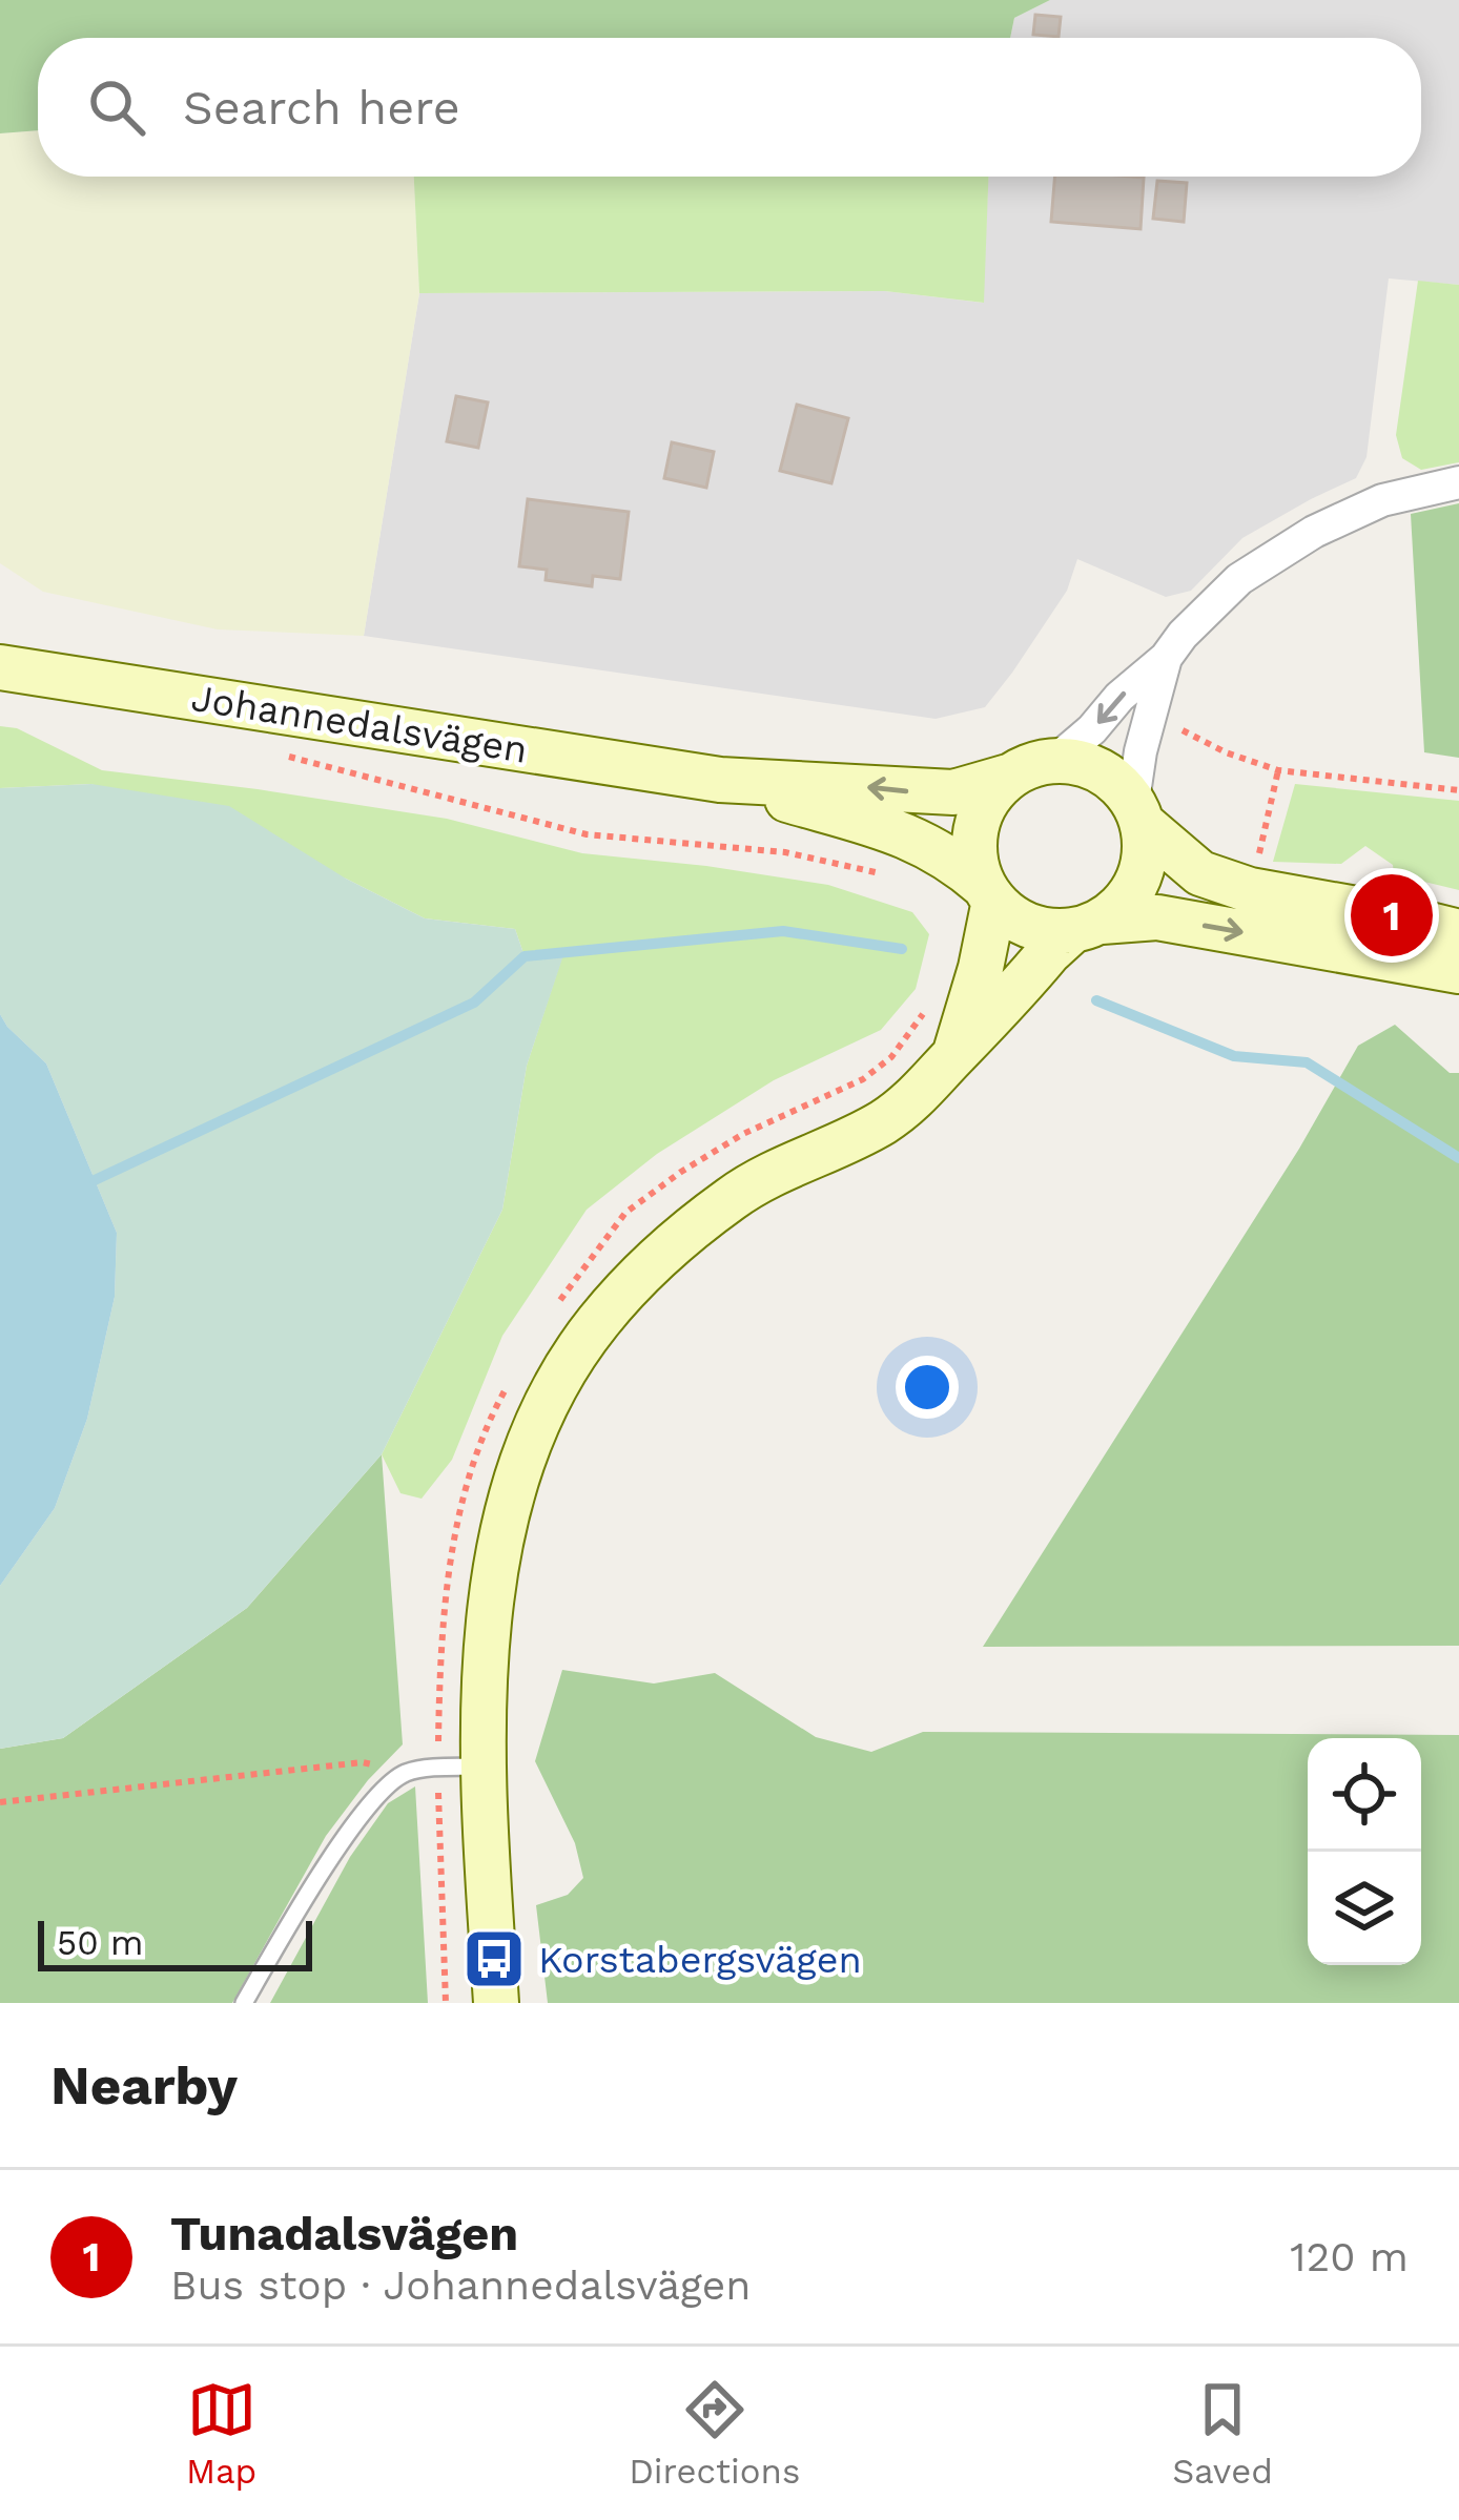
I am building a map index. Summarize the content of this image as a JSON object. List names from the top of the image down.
{
  "streets": {
    "main road": ["Johannedalsvägen"]
  },
  "places": {
    "bus stop": ["Korstabergsvägen"]
  },
  "scale_bar": "50 m",
  "page": {
    "search": "Search here",
    "pins": "1",
    "scale": "50 m",
    "heading": "Nearby",
    "list": [
      {
        "mark": "1",
        "name": "Tunadalsvägen",
        "note": "Bus stop · Johannedalsvägen",
        "value": "120 m"
      }
    ],
    "nav": ["Map", "Directions", "Saved"]
  }
}
